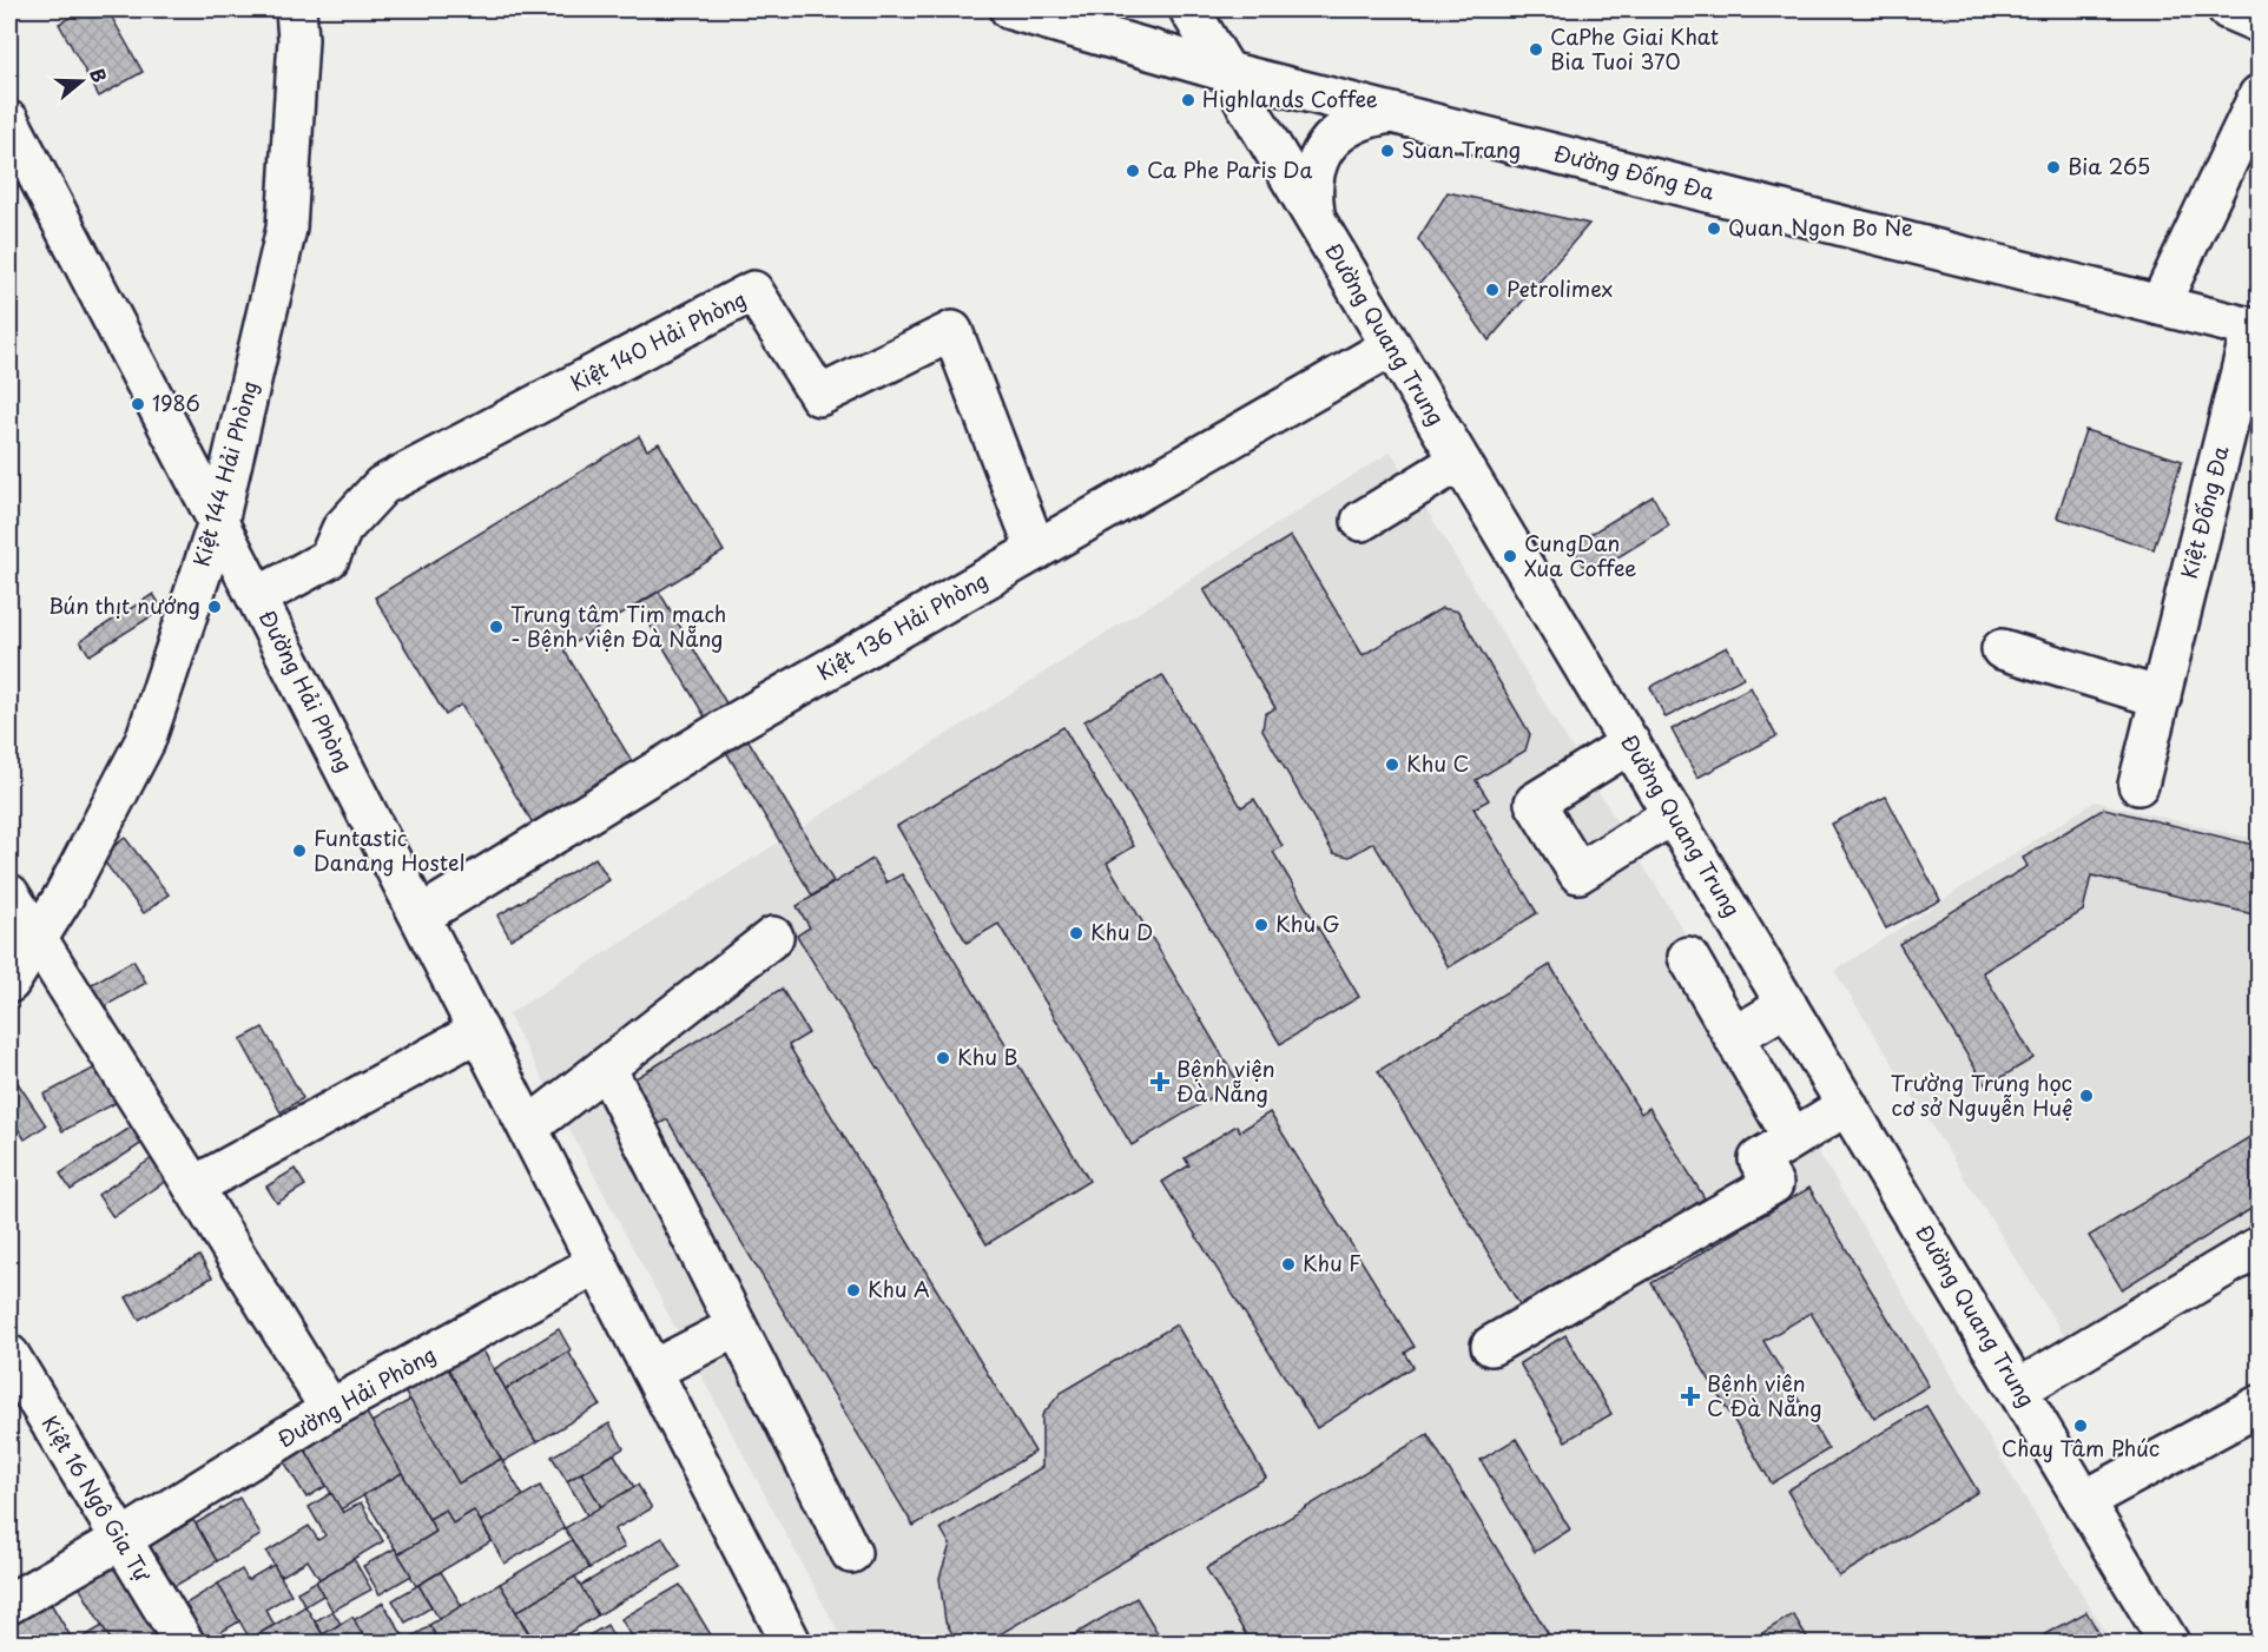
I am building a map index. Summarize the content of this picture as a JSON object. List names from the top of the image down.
{
  "streets": {
    "street": [
      "Đường Đống Đa",
      "Đường Quang Trung",
      "Kiệt 140 Hải Phòng",
      "Kiệt 144 Hải Phòng",
      "Kiệt Đống Đa",
      "Kiệt 136 Hải Phòng",
      "Đường Hải Phòng",
      "Kiệt 16 Ngô Gia Tự"
    ]
  },
  "crossings": [
    ["Đường Đống Đa", "Đường Quang Trung"],
    ["Đường Đống Đa", "Kiệt Đống Đa"],
    ["Đường Quang Trung", "Kiệt 136 Hải Phòng"],
    ["Kiệt 140 Hải Phòng", "Kiệt 136 Hải Phòng"],
    ["Kiệt 140 Hải Phòng", "Đường Hải Phòng"],
    ["Kiệt 144 Hải Phòng", "Đường Hải Phòng"],
    ["Kiệt 136 Hải Phòng", "Đường Hải Phòng"],
    ["Đường Hải Phòng", "Kiệt 16 Ngô Gia Tự"]
  ],
  "places": {
    "other": [
      "CaPhe Giai Khat Bia Tuoi 370",
      "Highlands Coffee",
      "Suan Trang",
      "Bia 265",
      "Ca Phe Paris Da",
      "Quan Ngon Bo Ne",
      "Petrolimex",
      "1986",
      "CungDan Xua Coffee",
      "Bún thịt nướng",
      "Trung tâm Tim mạch - Bệnh viện Đà Nẵng",
      "Khu C",
      "Funtastic Danang Hostel",
      "Khu G",
      "Khu D",
      "Khu B",
      "Trường Trung học cơ sở Nguyễn Huệ",
      "Khu F",
      "Khu A",
      "Chay Tâm Phúc"
    ],
    "health": ["Bệnh viện Đà Nẵng", "Bệnh viện C Đà Nẵng"]
  },
  "north": "right"
}
